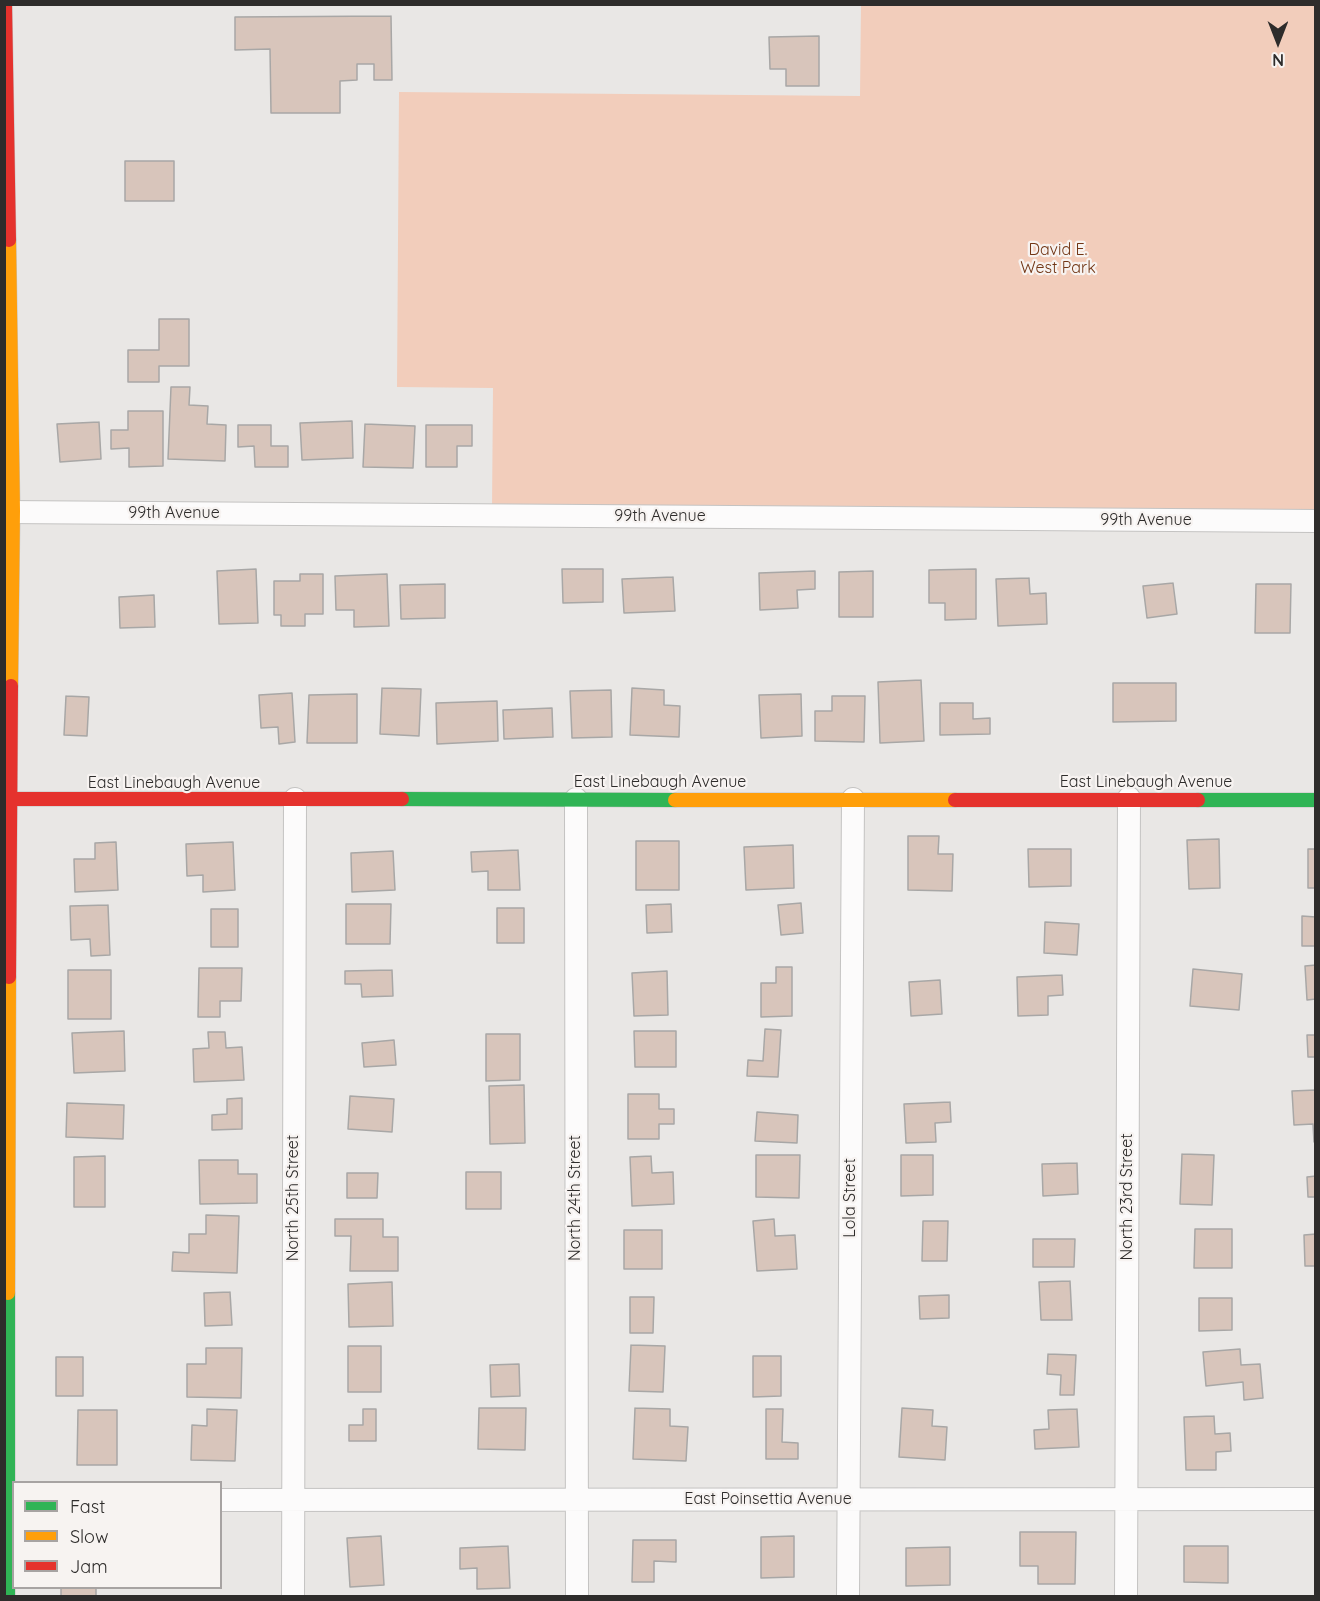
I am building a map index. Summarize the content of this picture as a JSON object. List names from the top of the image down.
{
  "streets": {
    "street": [
      "99th Avenue",
      "East Linebaugh Avenue",
      "North 23rd Street",
      "North 25th Street",
      "North 24th Street",
      "Lola Street",
      "East Poinsettia Avenue"
    ]
  },
  "crossings": [
    ["East Linebaugh Avenue", "North 23rd Street"],
    ["East Linebaugh Avenue", "North 25th Street"],
    ["East Linebaugh Avenue", "North 24th Street"],
    ["East Linebaugh Avenue", "Lola Street"],
    ["North 23rd Street", "East Poinsettia Avenue"],
    ["North 25th Street", "East Poinsettia Avenue"],
    ["North 24th Street", "East Poinsettia Avenue"],
    ["Lola Street", "East Poinsettia Avenue"]
  ],
  "parks": ["David E. West Park"],
  "legend": ["Fast", "Slow", "Jam"],
  "north": "bottom"
}
